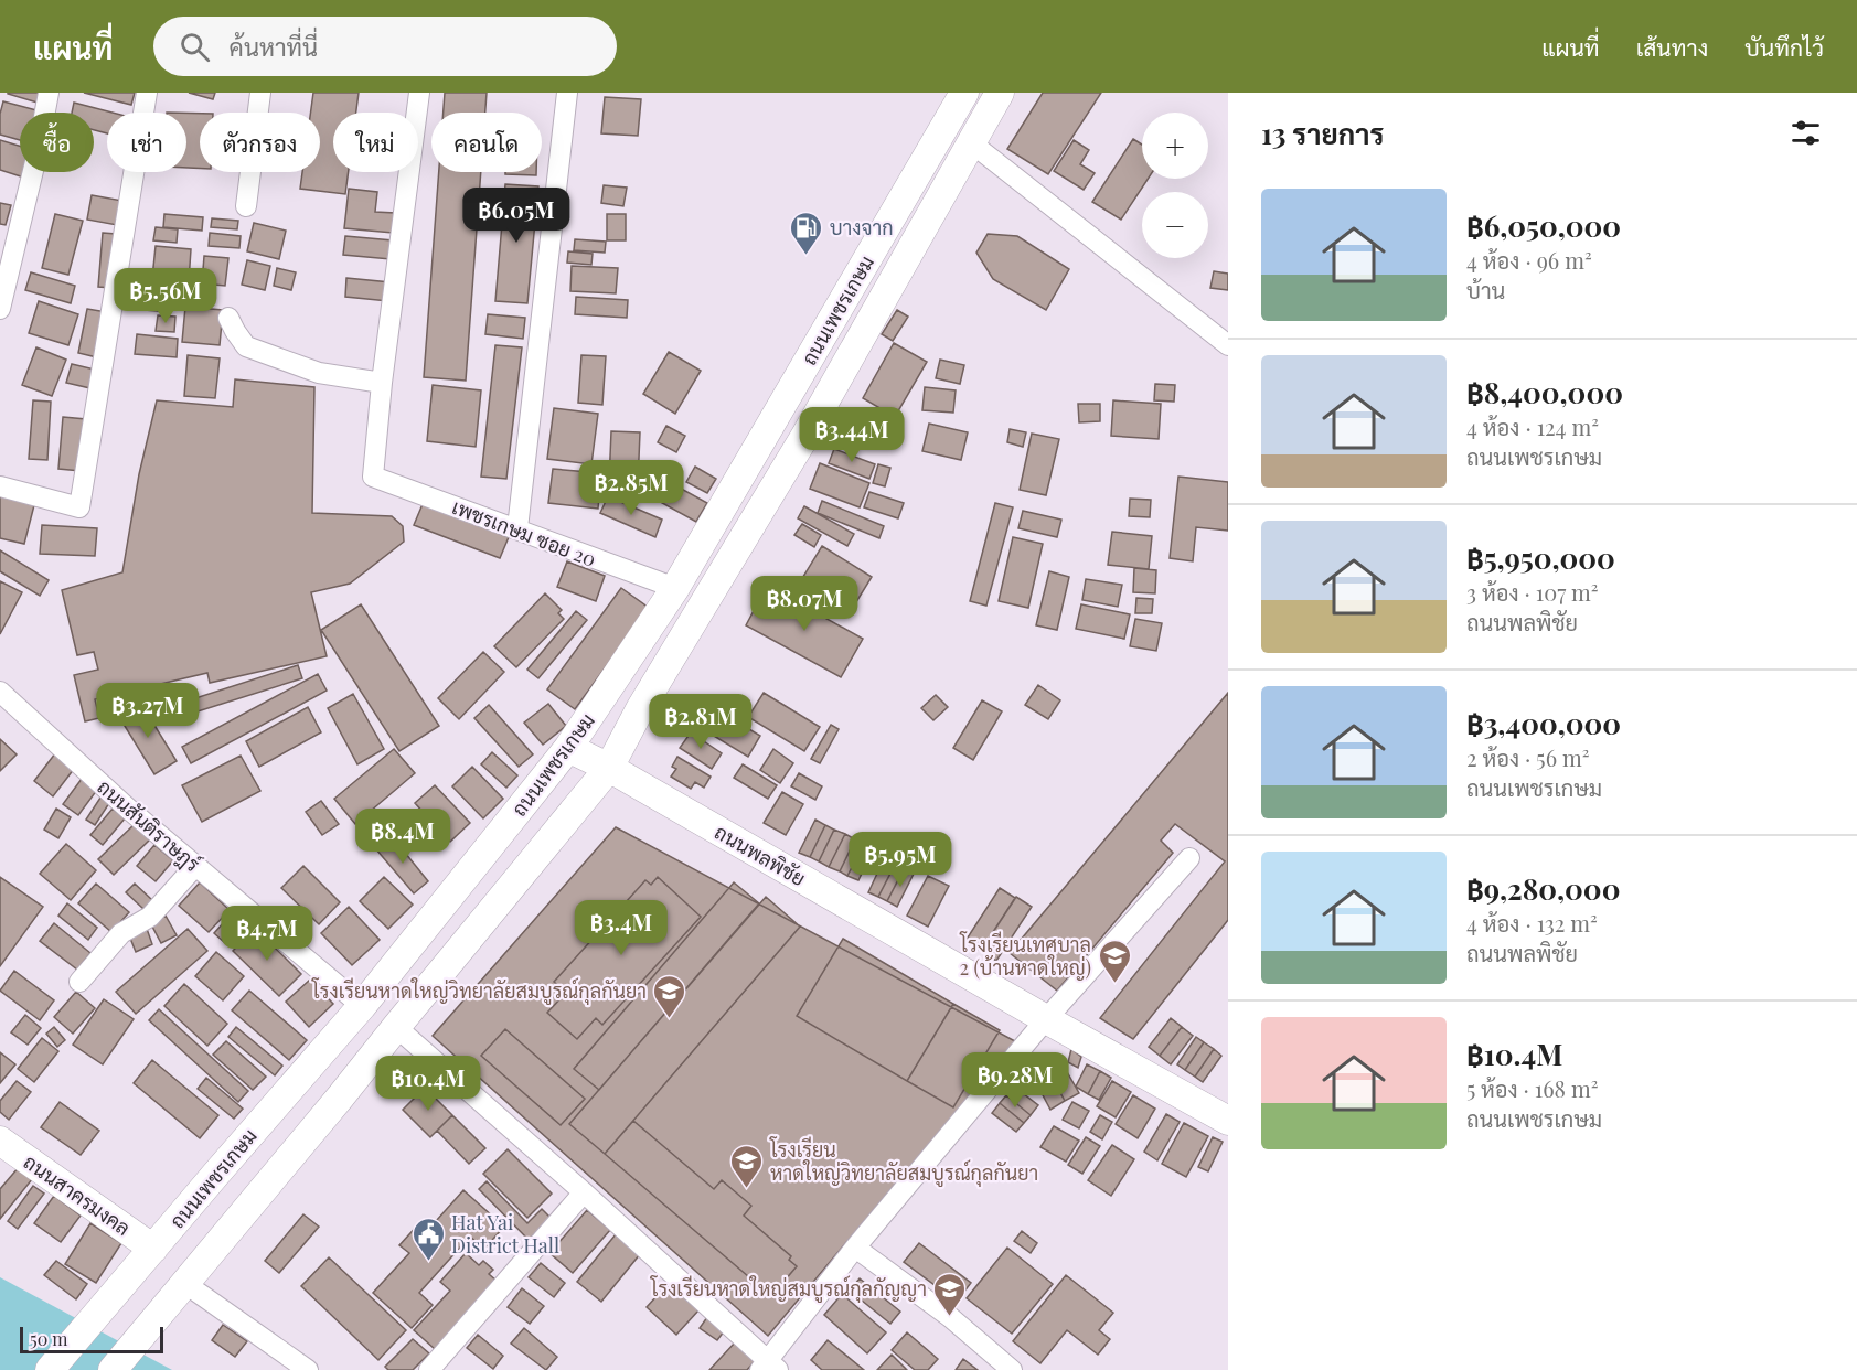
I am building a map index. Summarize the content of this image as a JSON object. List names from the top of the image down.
{
  "streets": {
    "main road": ["ถนนเพชรเกษม", "ถนนพลพิชัย", "ถนนสาครมงคล"],
    "street": ["เพชรเกษม ซอย 20", "ถนนสันติราษฎร์"]
  },
  "crossings": [
    ["ถนนเพชรเกษม", "เพชรเกษม ซอย 20"],
    ["ถนนเพชรเกษม", "ถนนสันติราษฎร์"],
    ["ถนนเพชรเกษม", "ถนนพลพิชัย"],
    ["ถนนเพชรเกษม", "ถนนสาครมงคล"]
  ],
  "places": {
    "fuel station": ["บางจาก"],
    "school or university": [
      "โรงเรียนเทศบาล 2 (บ้านหาดใหญ่)",
      "โรงเรียนหาดใหญ่วิทยาลัยสมบูรณ์กุลกันยา",
      "โรงเรียน หาดใหญ่วิทยาลัยสมบูรณ์กุลกันยา",
      "โรงเรียนหาดใหญ่สมบูรณ์กุลกัญญา"
    ],
    "public building": ["Hat Yai District Hall"]
  },
  "scale_bar": "50 m",
  "page": {
    "header": "แผนที่",
    "search": "ค้นหาที่นี่",
    "nav": ["แผนที่", "เส้นทาง", "บันทึกไว้"],
    "heading": "13 รายการ",
    "map_buttons": ["+", "−"],
    "chip": [
      "ซื้อ",
      "เช่า",
      "ตัวกรอง",
      "ใหม่",
      "คอนโด"
    ],
    "list": [
      {
        "name": "฿6,050,000",
        "note": "4 ห้อง · 96 m² · บ้าน"
      },
      {
        "name": "฿8,400,000",
        "note": "4 ห้อง · 124 m² · ถนนเพชรเกษม"
      },
      {
        "name": "฿5,950,000",
        "note": "3 ห้อง · 107 m² · ถนนพลพิชัย"
      },
      {
        "name": "฿3,400,000",
        "note": "2 ห้อง · 56 m² · ถนนเพชรเกษม"
      },
      {
        "name": "฿9,280,000",
        "note": "4 ห้อง · 132 m² · ถนนพลพิชัย"
      },
      {
        "name": "฿10.4M",
        "note": "5 ห้อง · 168 m² · ถนนเพชรเกษม"
      }
    ],
    "price": [
      "฿6.05M",
      "฿5.56M",
      "฿3.44M",
      "฿2.85M",
      "฿8.07M",
      "฿3.27M",
      "฿2.81M",
      "฿8.4M",
      "฿5.95M",
      "฿3.4M",
      "฿4.7M",
      "฿9.28M",
      "฿10.4M"
    ],
    "scale": "50 m"
  }
}
